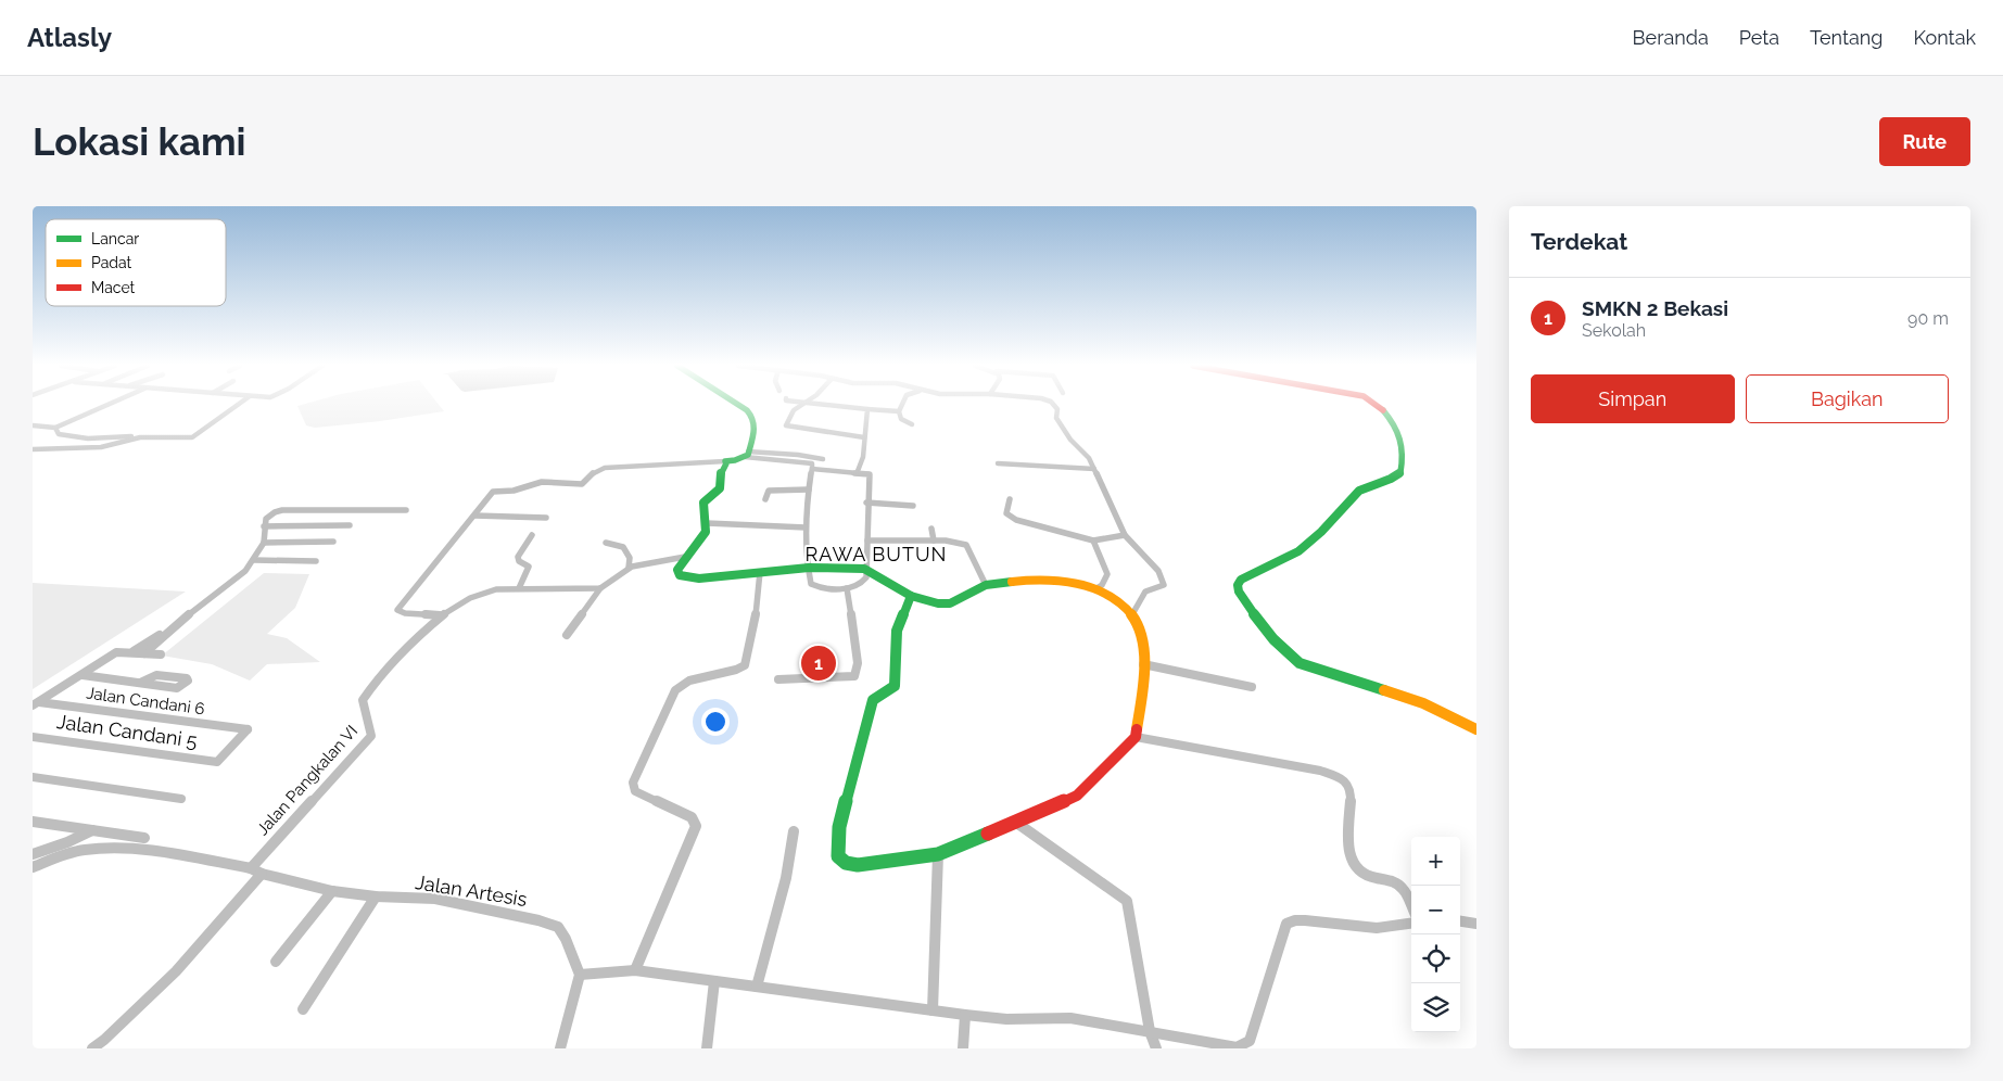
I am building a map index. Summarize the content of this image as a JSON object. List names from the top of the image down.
{
  "streets": {
    "street": [
      "Jalan Candani 6",
      "Jalan Candani 5",
      "Jalan Pangkalan VI",
      "Jalan Artesis"
    ]
  },
  "crossings": [
    ["Jalan Candani 6", "Jalan Candani 5"],
    ["Jalan Pangkalan VI", "Jalan Artesis"]
  ],
  "districts": ["RAWA BUTUN"],
  "legend": ["Lancar", "Padat", "Macet"],
  "page": {
    "header": "Atlasly",
    "nav": [
      "Beranda",
      "Peta",
      "Tentang",
      "Kontak"
    ],
    "buttons": [
      "Rute",
      ["Simpan", "Bagikan"]
    ],
    "title": "Lokasi kami",
    "heading": "Terdekat",
    "list": [
      {
        "mark": "1",
        "name": "SMKN 2 Bekasi",
        "note": "Sekolah",
        "value": "90 m"
      }
    ],
    "pins": "1",
    "map_buttons": ["+", "−"]
  }
}
